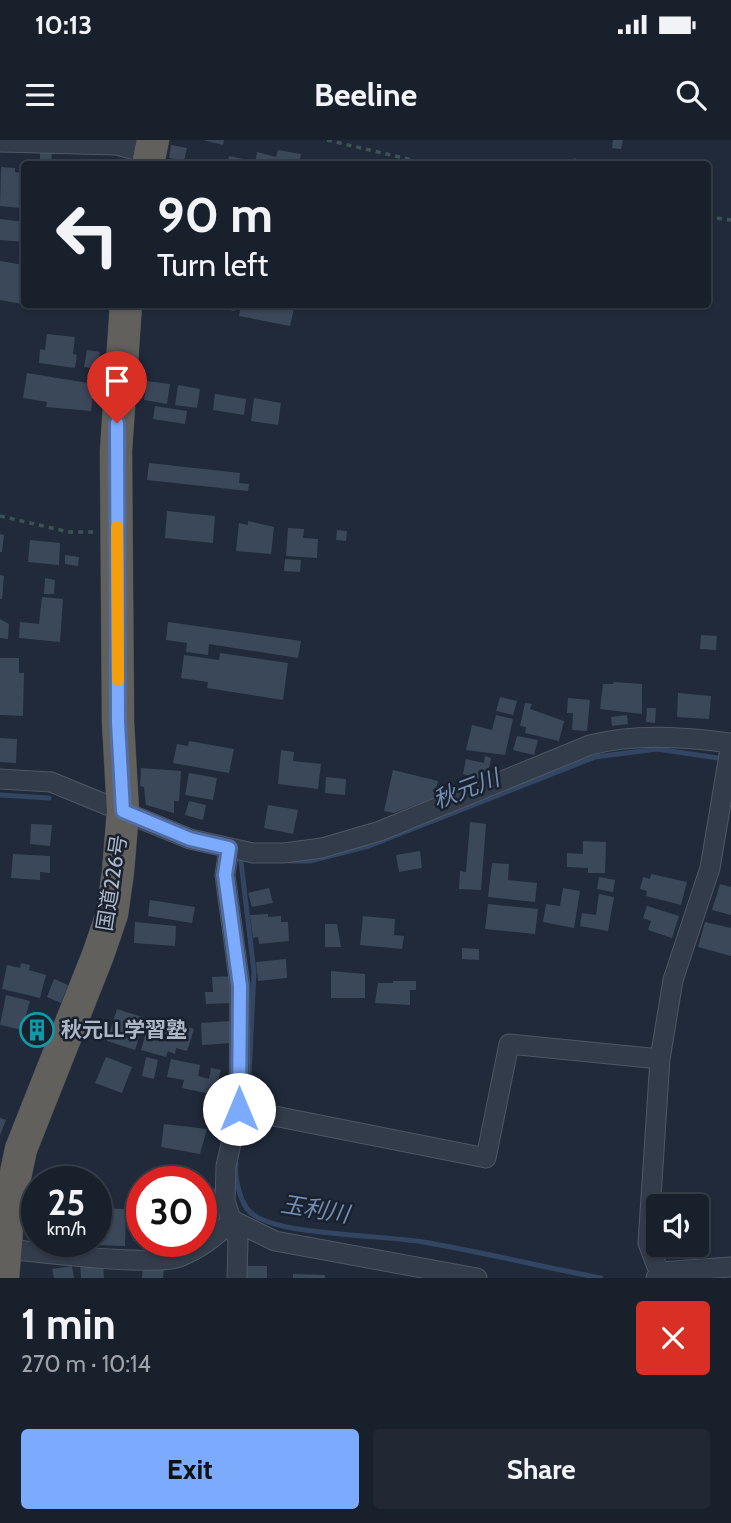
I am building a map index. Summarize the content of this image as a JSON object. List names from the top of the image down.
{
  "streets": {
    "highway": ["国道226号"]
  },
  "water": ["秋元川", "玉利川"],
  "places": {
    "building": ["秋元LL学習塾"]
  },
  "page": {
    "status": "10:13",
    "header": "Beeline",
    "turn": ["90 m", "Turn left"],
    "speed": "25 km/h",
    "limit": "30",
    "heading": ["1 min", "270 m · 10:14"],
    "buttons": ["Exit", "Share"]
  }
}
